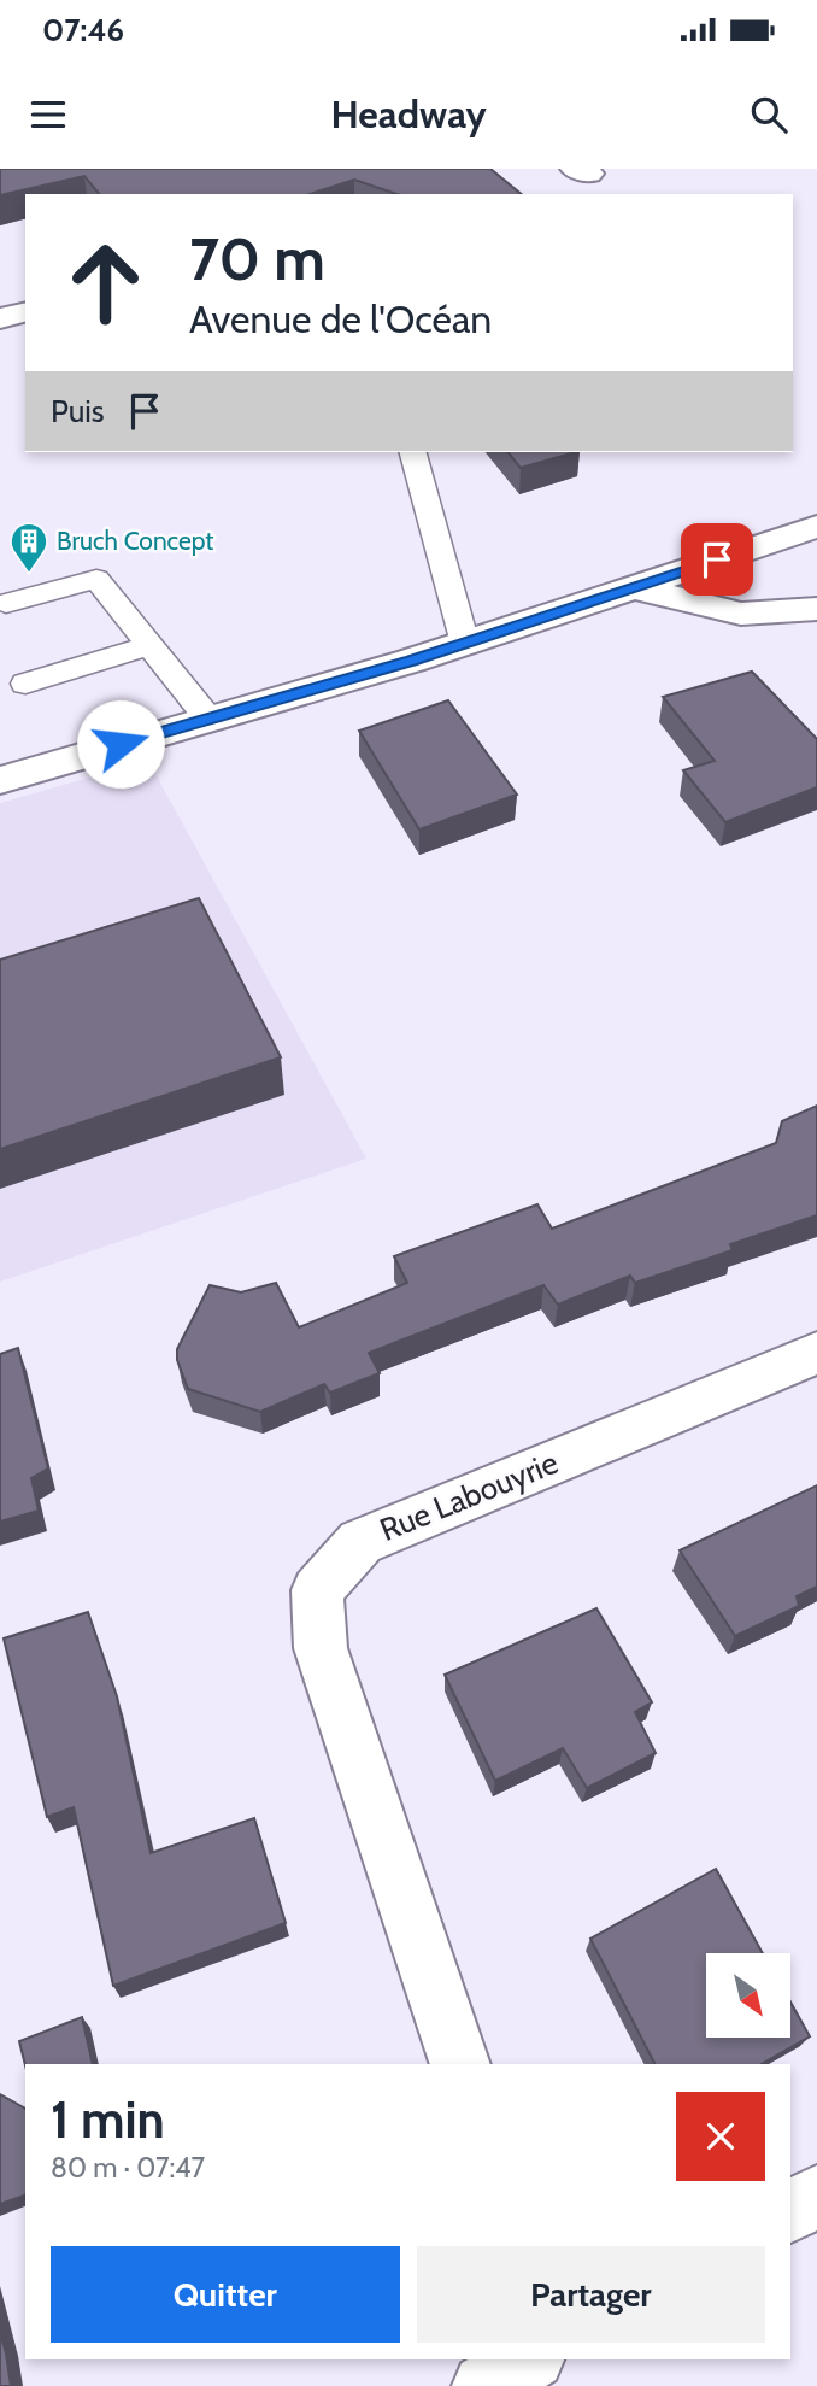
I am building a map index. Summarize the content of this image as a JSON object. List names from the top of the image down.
{
  "streets": {
    "main road": ["Rue Labouyrie"]
  },
  "places": {
    "building": ["Bruch Concept"]
  },
  "north": "bottom right",
  "page": {
    "status": "07:46",
    "header": "Headway",
    "turn": ["70 m", "Avenue de l'Océan"],
    "then": "Puis",
    "heading": ["1 min", "80 m · 07:47"],
    "buttons": ["Quitter", "Partager"]
  }
}
